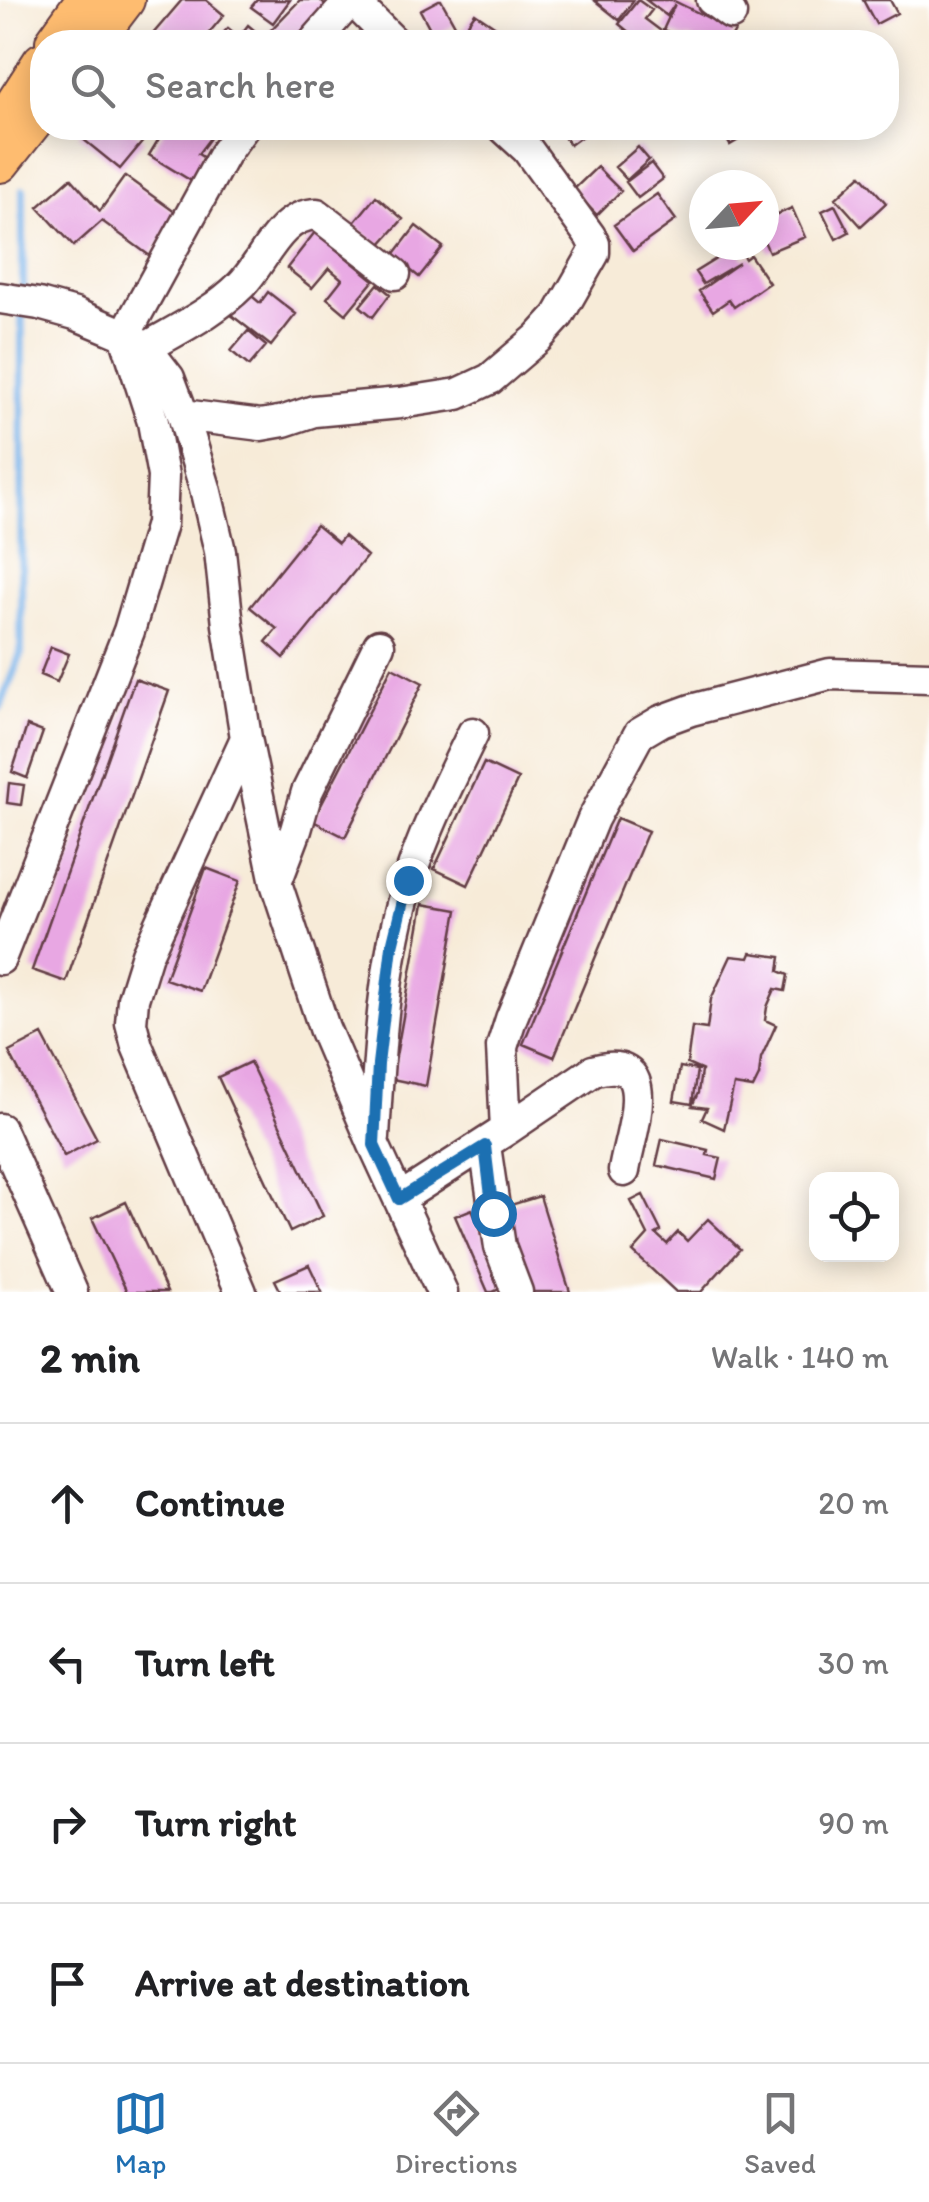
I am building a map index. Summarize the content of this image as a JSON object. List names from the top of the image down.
{
  "north": "top right",
  "page": {
    "search": "Search here",
    "heading": ["2 min", "Walk · 140 m"],
    "list": [
      ["Continue", "20 m"],
      ["Turn left", "30 m"],
      ["Turn right", "90 m"],
      "Arrive at destination"
    ],
    "nav": ["Map", "Directions", "Saved"]
  }
}
